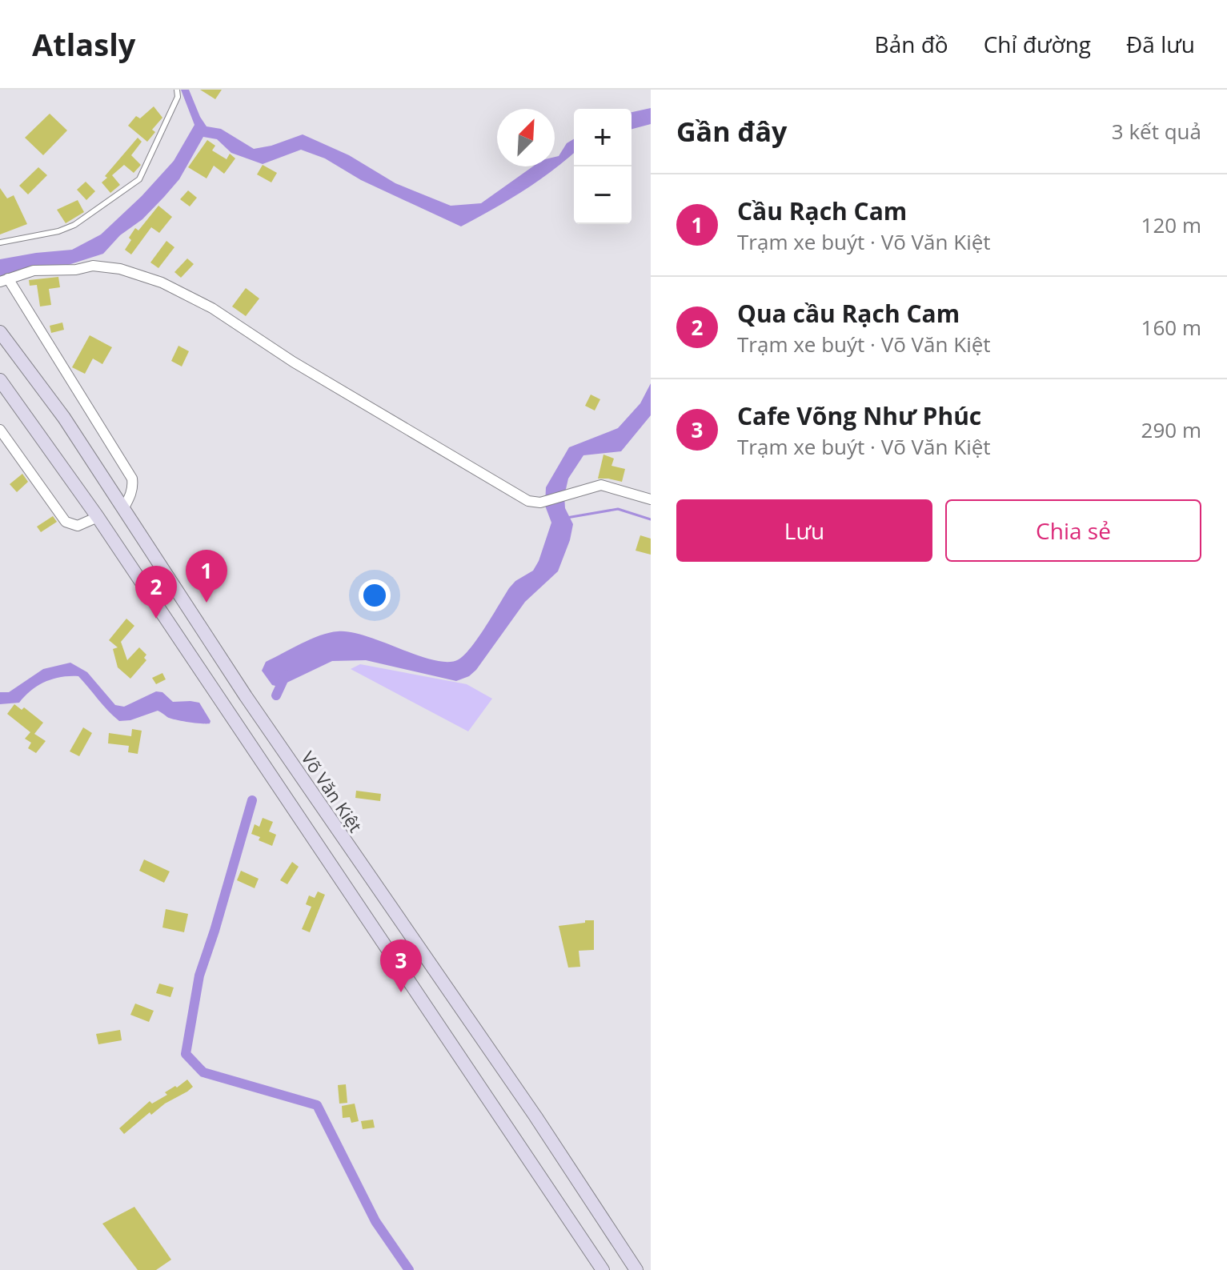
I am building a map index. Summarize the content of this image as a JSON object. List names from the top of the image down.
{
  "streets": {
    "main road": ["Võ Văn Kiệt"]
  },
  "north": "top right",
  "page": {
    "header": "Atlasly",
    "nav": ["Bản đồ", "Chỉ đường", "Đã lưu"],
    "heading": ["Gần đây", "3 kết quả"],
    "map_buttons": ["+", "−"],
    "list": [
      {
        "mark": "1",
        "name": "Cầu Rạch Cam",
        "note": "Trạm xe buýt · Võ Văn Kiệt",
        "value": "120 m"
      },
      {
        "mark": "2",
        "name": "Qua cầu Rạch Cam",
        "note": "Trạm xe buýt · Võ Văn Kiệt",
        "value": "160 m"
      },
      {
        "mark": "3",
        "name": "Cafe Võng Như Phúc",
        "note": "Trạm xe buýt · Võ Văn Kiệt",
        "value": "290 m"
      }
    ],
    "buttons": ["Lưu", "Chia sẻ"],
    "pins": ["1", "2", "3"]
  }
}
